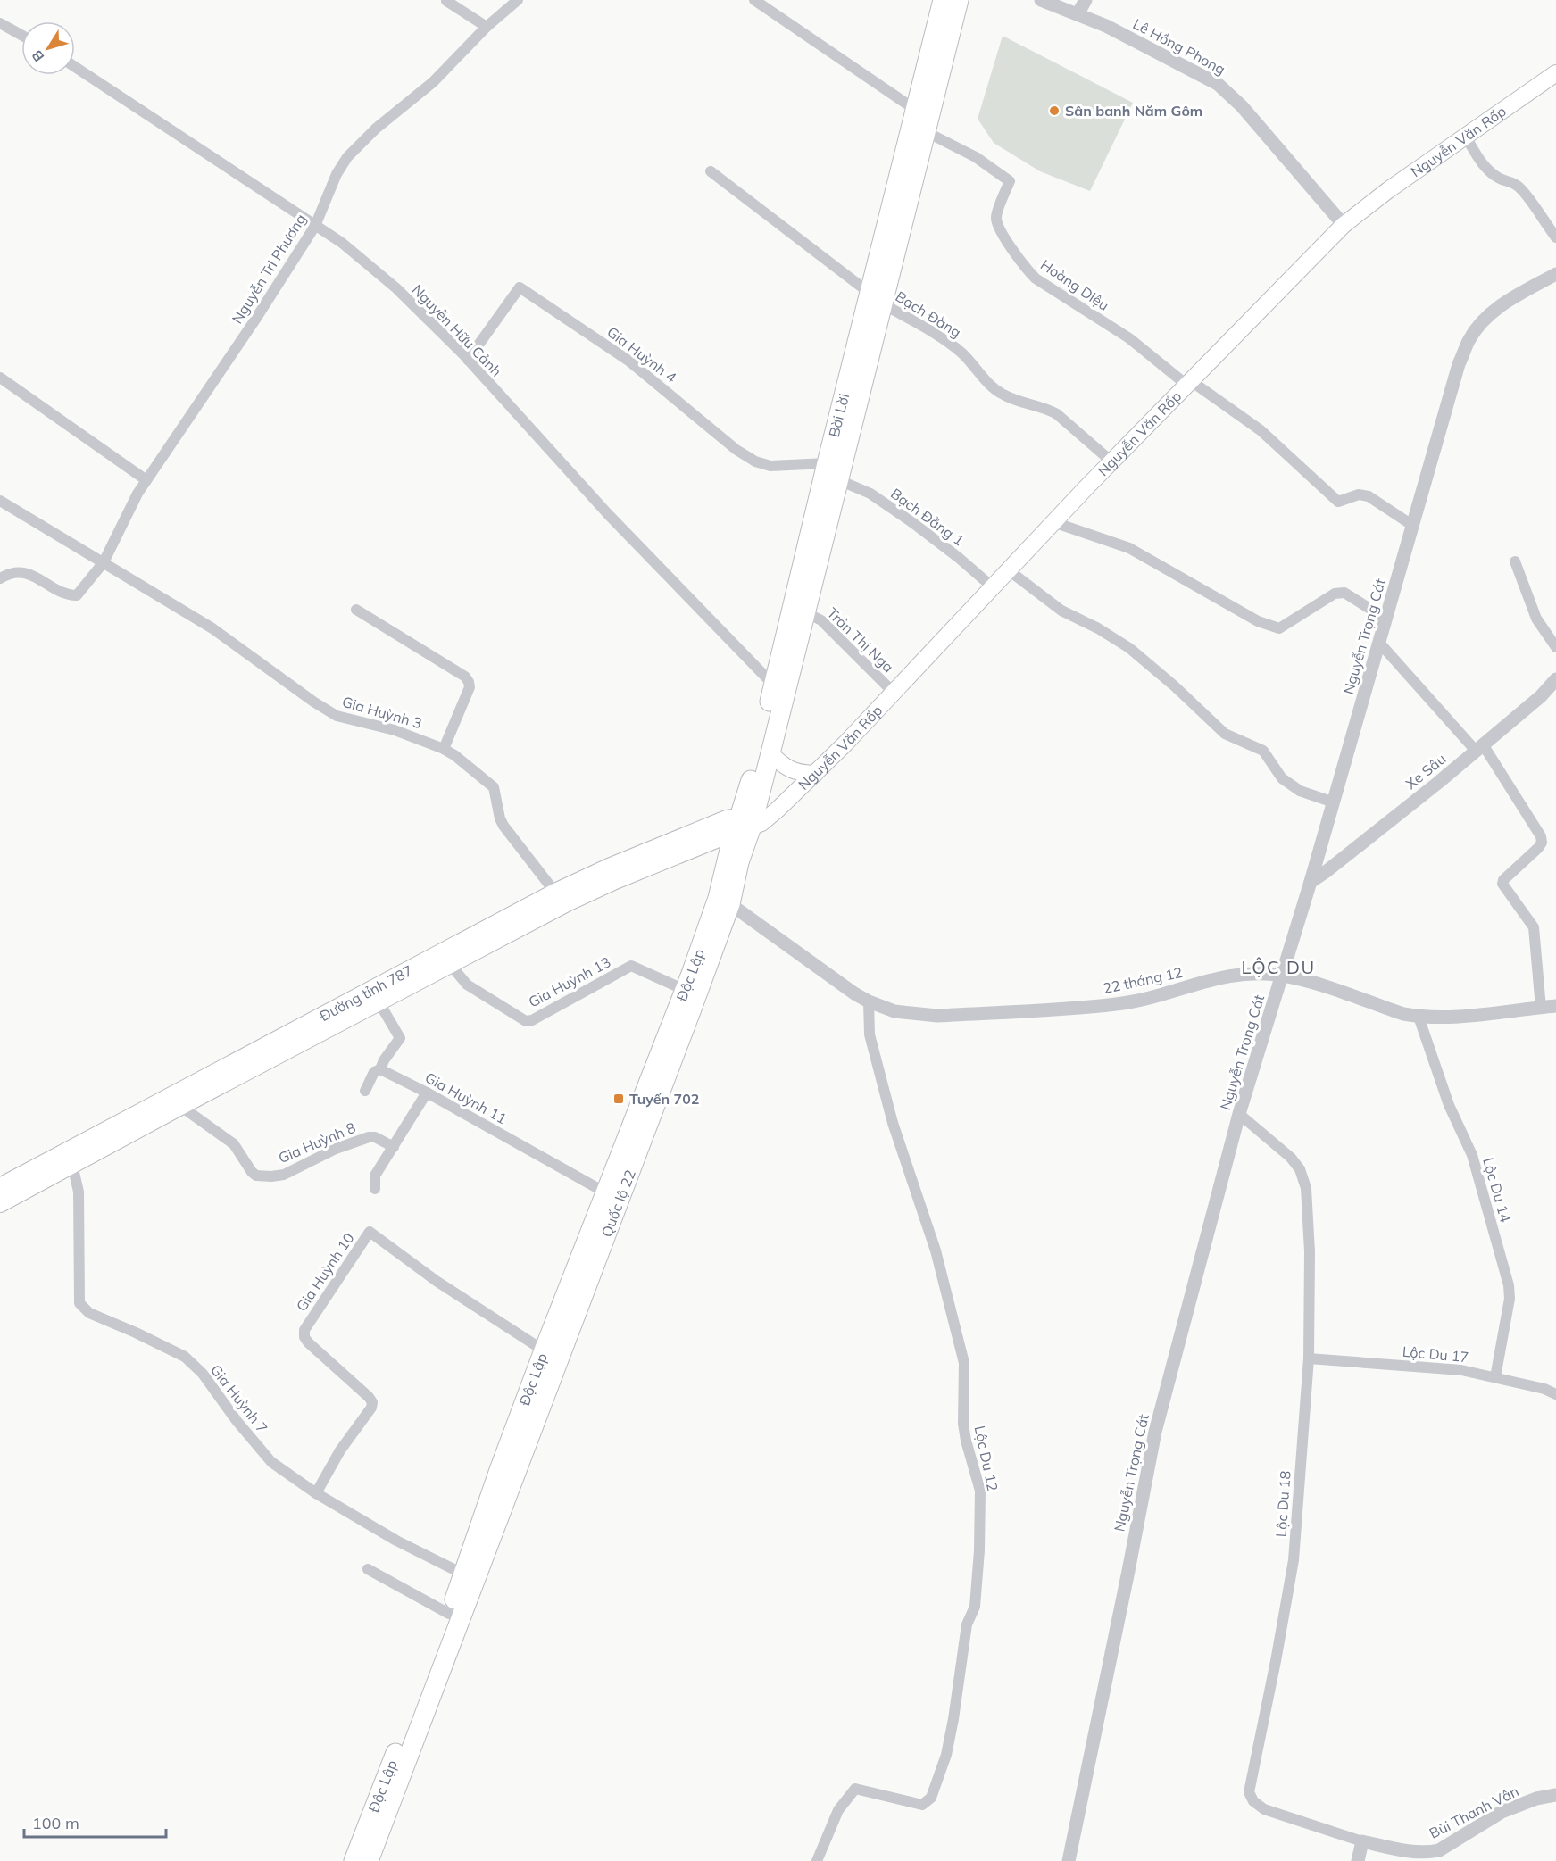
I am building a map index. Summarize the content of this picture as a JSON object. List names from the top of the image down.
{
  "streets": {
    "highway": ["Bời Lời", "Độc Lập", "Quốc lộ 22"],
    "main road": ["Nguyễn Văn Rốp", "Đường tỉnh 787"],
    "street": [
      "Lê Hồng Phong",
      "Nguyễn Tri Phương",
      "Hoàng Diệu",
      "Bạch Đằng",
      "Nguyễn Hữu Cảnh",
      "Gia Huỳnh 4",
      "Bạch Đằng 1",
      "Nguyễn Trọng Cát",
      "Trần Thị Nga",
      "Gia Huỳnh 3",
      "Xe Sâu",
      "22 tháng 12",
      "Gia Huỳnh 13",
      "Gia Huỳnh 11",
      "Gia Huỳnh 8",
      "Lộc Du 14",
      "Gia Huỳnh 10",
      "Lộc Du 17",
      "Gia Huỳnh 7",
      "Lộc Du 12",
      "Lộc Du 18",
      "Bùi Thanh Vân"
    ]
  },
  "crossings": [
    ["Lê Hồng Phong", "Nguyễn Văn Rốp"],
    ["Nguyễn Văn Rốp", "Hoàng Diệu"],
    ["Nguyễn Văn Rốp", "Bạch Đằng"],
    ["Nguyễn Văn Rốp", "Bời Lời"],
    ["Nguyễn Văn Rốp", "Bạch Đằng 1"],
    ["Nguyễn Văn Rốp", "Trần Thị Nga"],
    ["Nguyễn Văn Rốp", "Đường tỉnh 787"],
    ["Nguyễn Văn Rốp", "Quốc lộ 22"],
    ["Nguyễn Tri Phương", "Nguyễn Hữu Cảnh"],
    ["Nguyễn Tri Phương", "Gia Huỳnh 3"],
    ["Hoàng Diệu", "Bời Lời"],
    ["Hoàng Diệu", "Nguyễn Trọng Cát"],
    ["Bạch Đằng", "Bời Lời"],
    ["Nguyễn Hữu Cảnh", "Gia Huỳnh 4"],
    ["Nguyễn Hữu Cảnh", "Bời Lời"],
    ["Gia Huỳnh 4", "Bời Lời"],
    ["Bời Lời", "Bạch Đằng 1"],
    ["Bời Lời", "Trần Thị Nga"],
    ["Bời Lời", "Đường tỉnh 787"],
    ["Bời Lời", "Quốc lộ 22"],
    ["Nguyễn Trọng Cát", "Xe Sâu"],
    ["Nguyễn Trọng Cát", "22 tháng 12"],
    ["Nguyễn Trọng Cát", "Lộc Du 18"],
    ["Gia Huỳnh 3", "Đường tỉnh 787"],
    ["Độc Lập", "22 tháng 12"],
    ["Độc Lập", "Gia Huỳnh 13"],
    ["Độc Lập", "Gia Huỳnh 11"],
    ["Độc Lập", "Quốc lộ 22"],
    ["Độc Lập", "Gia Huỳnh 10"],
    ["Độc Lập", "Gia Huỳnh 7"],
    ["22 tháng 12", "Lộc Du 14"],
    ["22 tháng 12", "Quốc lộ 22"],
    ["22 tháng 12", "Lộc Du 12"],
    ["Gia Huỳnh 13", "Đường tỉnh 787"],
    ["Đường tỉnh 787", "Gia Huỳnh 8"],
    ["Đường tỉnh 787", "Quốc lộ 22"],
    ["Đường tỉnh 787", "Gia Huỳnh 7"],
    ["Lộc Du 14", "Lộc Du 17"],
    ["Quốc lộ 22", "Gia Huỳnh 7"],
    ["Gia Huỳnh 10", "Gia Huỳnh 7"],
    ["Lộc Du 17", "Lộc Du 18"],
    ["Lộc Du 18", "Bùi Thanh Vân"]
  ],
  "districts": ["LỘC DU"],
  "places": {
    "other": ["Sân banh Năm Gôm"],
    "transit": ["Tuyến 702"]
  },
  "scale_bar": "100 m",
  "north": "bottom left"
}
